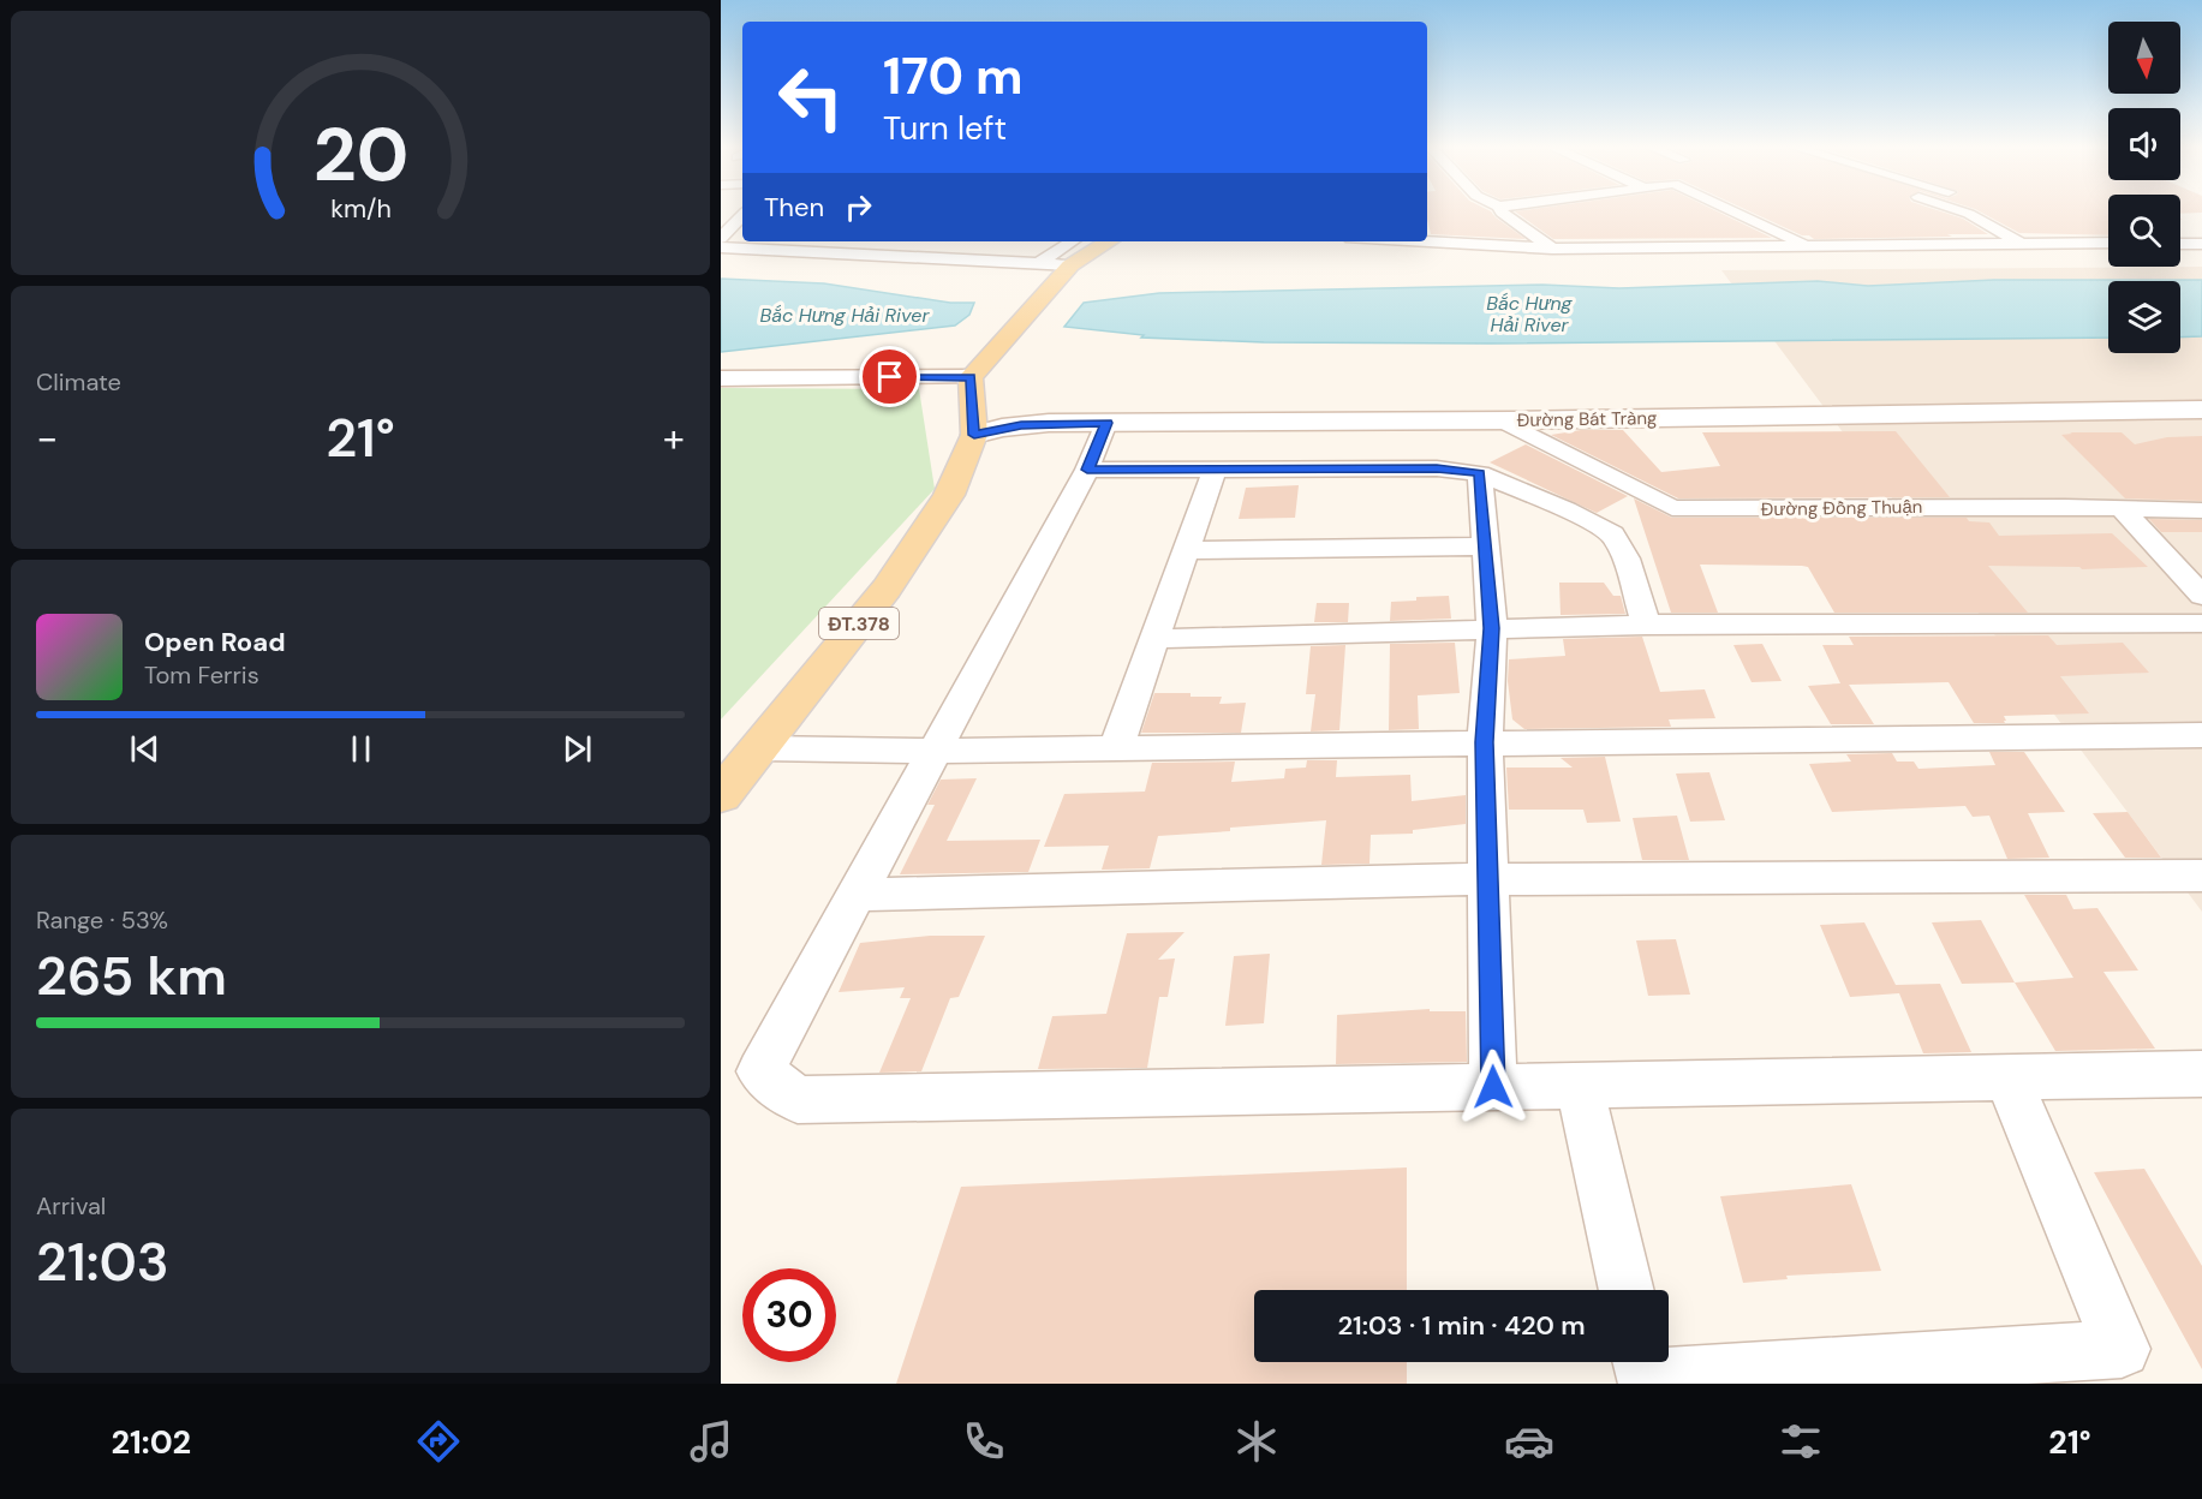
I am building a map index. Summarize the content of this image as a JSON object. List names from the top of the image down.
{
  "streets": {
    "main road": ["ĐT.378"],
    "street": ["Đường Bát Tràng", "Đường Đồng Thuận"]
  },
  "crossings": [
    ["Đường Bát Tràng", "Đường Đồng Thuận"],
    ["Đường Bát Tràng", "ĐT.378"]
  ],
  "water": ["Bắc Hưng Hải River"],
  "north": "bottom",
  "page": {
    "turn": ["170 m", "Turn left"],
    "then": "Then",
    "tile": [
      "Climate",
      ["Range · 53%", "265 km"],
      ["Arrival", "21:03"]
    ],
    "heat": ["−", "21°", "+"],
    "song": ["Open Road", "Tom Ferris"],
    "limit": "30",
    "trip": "21:03 · 1 min · 420 m",
    "tabs": ["21:02", "21°"],
    "gauge": ["20", "km/h"]
  }
}
